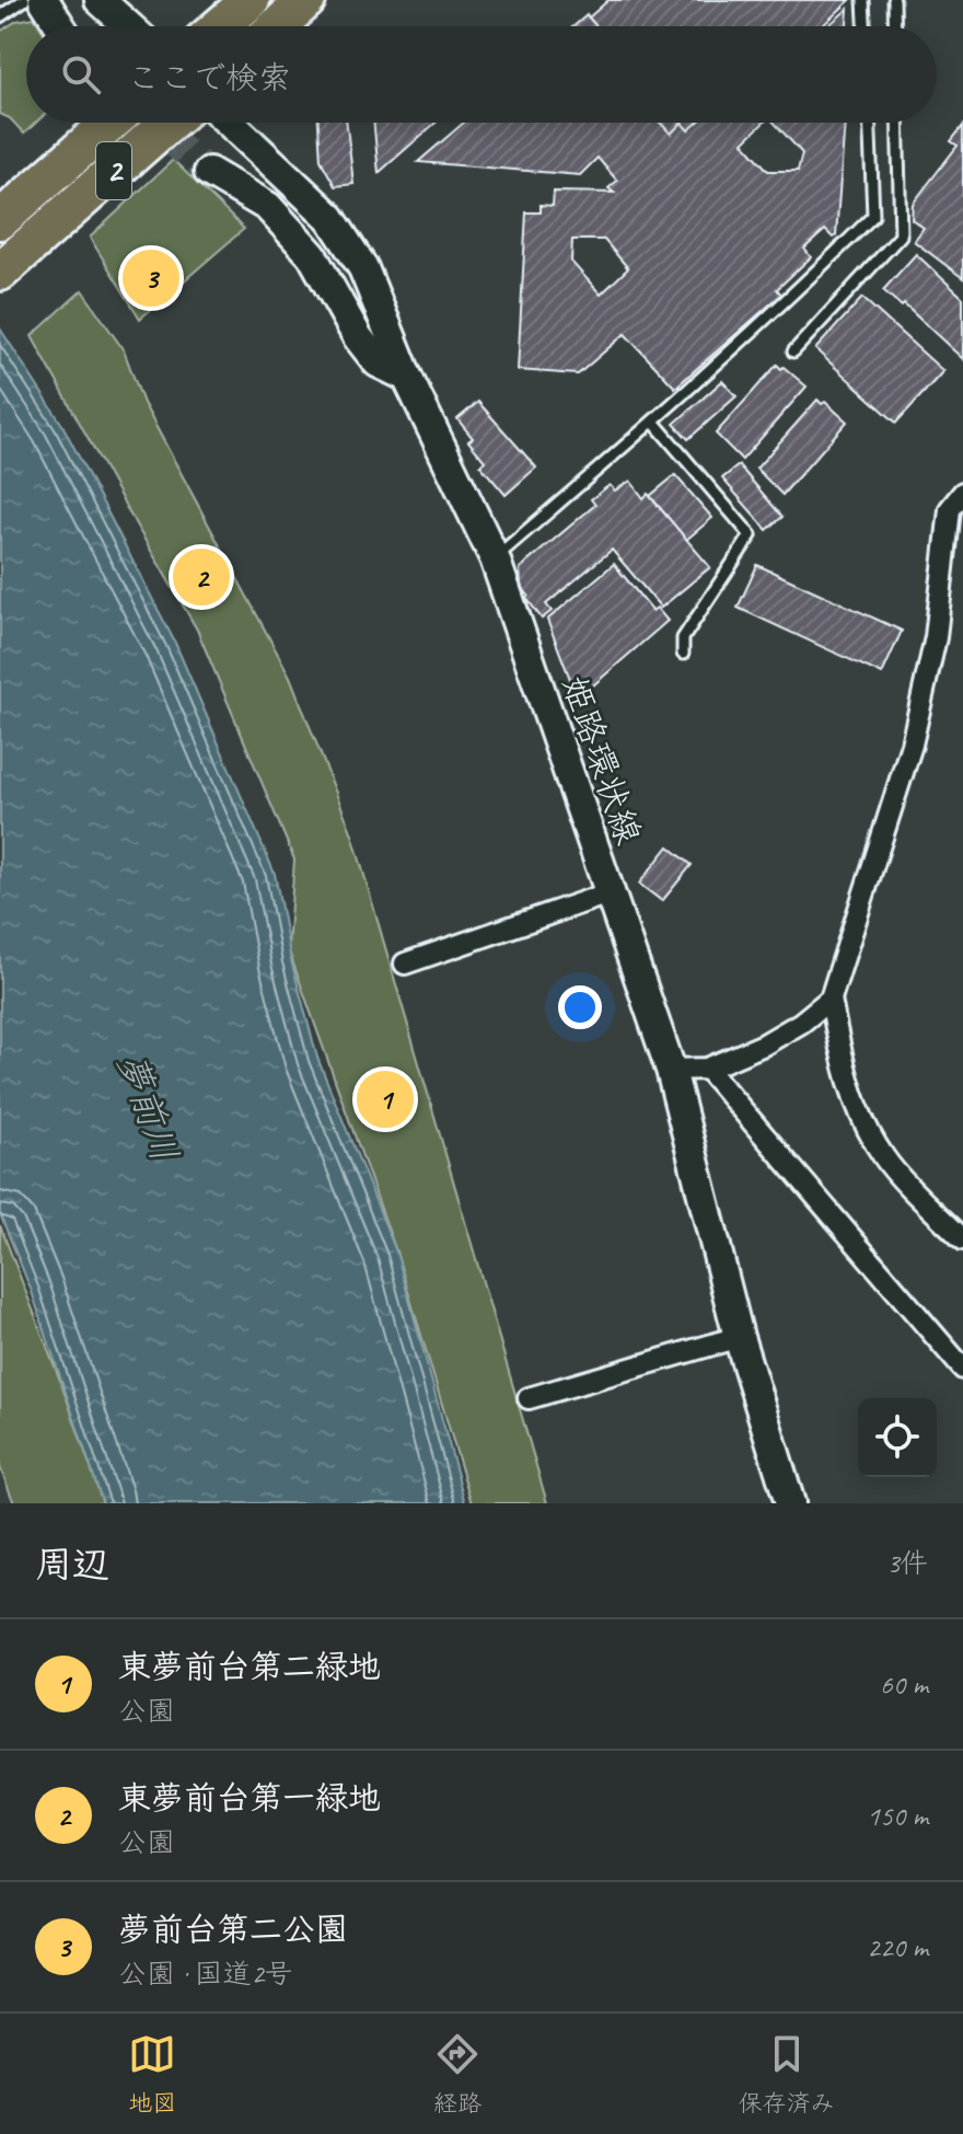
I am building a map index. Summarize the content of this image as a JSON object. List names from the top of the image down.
{
  "streets": {
    "highway": ["2"],
    "main road": ["姫路環状線"]
  },
  "water": ["夢前川"],
  "page": {
    "search": "ここで検索",
    "pins": ["3", "2", "1"],
    "heading": ["周辺", "3件"],
    "list": [
      {
        "mark": "1",
        "name": "東夢前台第二緑地",
        "note": "公園",
        "value": "60 m"
      },
      {
        "mark": "2",
        "name": "東夢前台第一緑地",
        "note": "公園",
        "value": "150 m"
      },
      {
        "mark": "3",
        "name": "夢前台第二公園",
        "note": "公園 · 国道2号",
        "value": "220 m"
      }
    ],
    "nav": ["地図", "経路", "保存済み"]
  }
}
